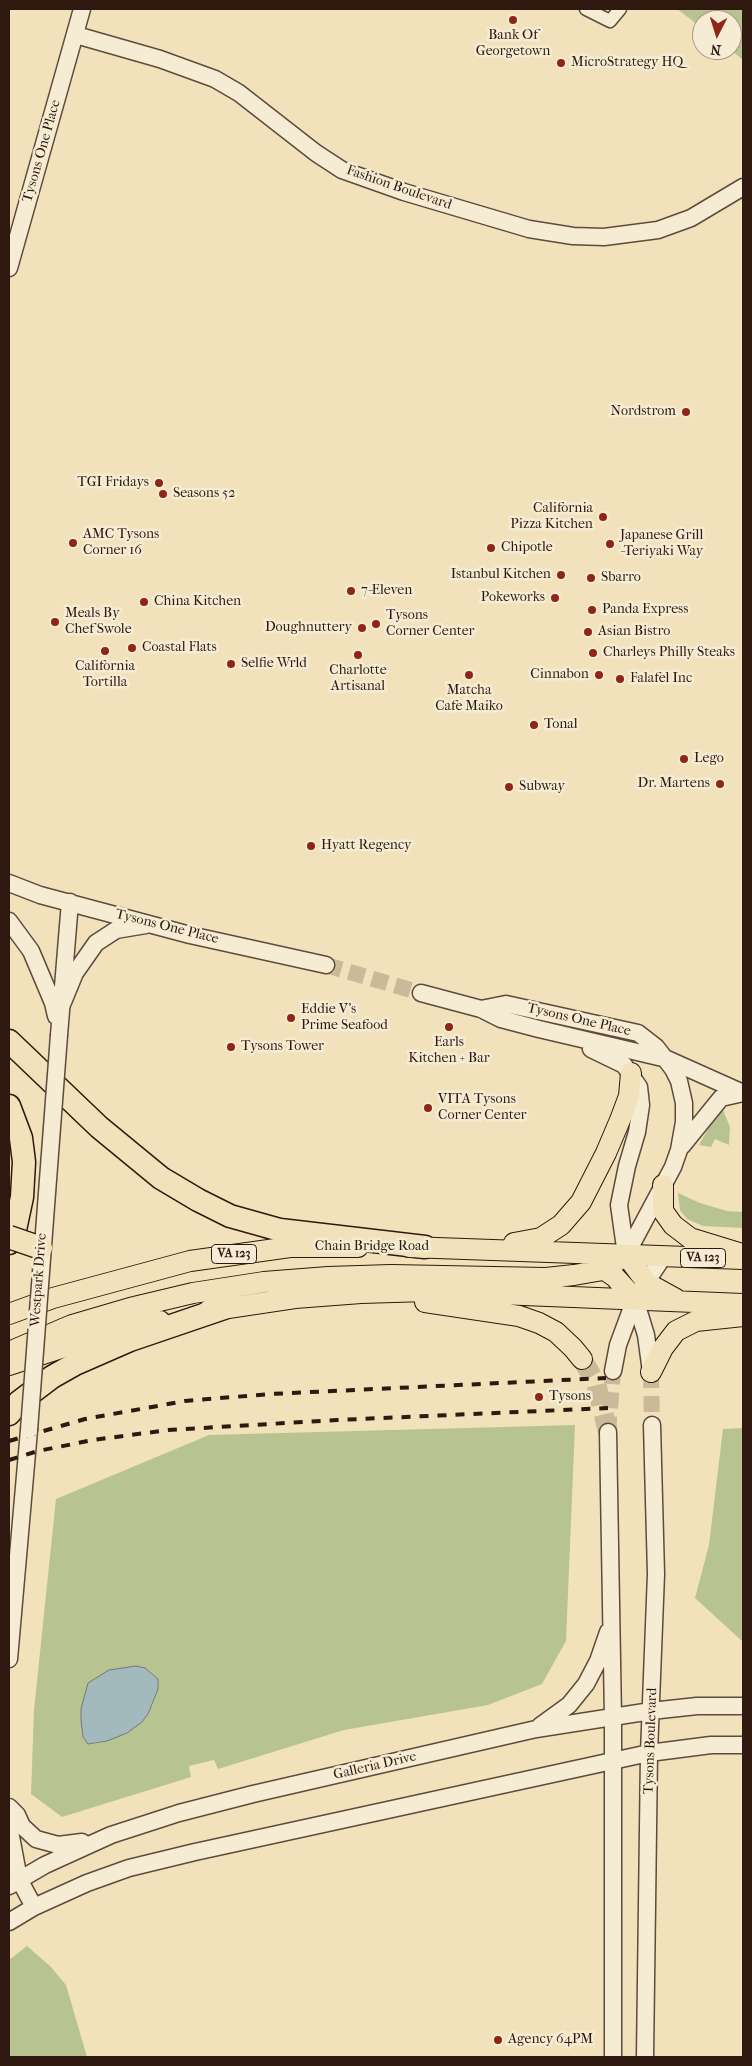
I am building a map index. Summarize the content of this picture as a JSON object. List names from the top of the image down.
{
  "streets": {
    "main road": ["Chain Bridge Road", "VA 123"],
    "street": [
      "Tysons One Place",
      "Fashion Boulevard",
      "Westpark Drive",
      "Tysons Boulevard",
      "Galleria Drive"
    ]
  },
  "crossings": [
    ["Tysons One Place", "Fashion Boulevard"],
    ["Tysons One Place", "Westpark Drive"],
    ["Tysons Boulevard", "Galleria Drive"]
  ],
  "places": [
    "Bank Of Georgetown",
    "MicroStrategy HQ",
    "Nordstrom",
    "TGI Fridays",
    "Seasons 52",
    "California Pizza Kitchen",
    "AMC Tysons Corner 16",
    "Japanese Grill -Teriyaki Way",
    "Chipotle",
    "Istanbul Kitchen",
    "Sbarro",
    "7-Eleven",
    "Pokeworks",
    "China Kitchen",
    "Panda Express",
    "Meals By Chef Swole",
    "Tysons Corner Center",
    "Doughnuttery",
    "Asian Bistro",
    "Coastal Flats",
    "California Tortilla",
    "Charleys Philly Steaks",
    "Charlotte Artisanal",
    "Selfie Wrld",
    "Matcha Cafe Maiko",
    "Cinnabon",
    "Falafel Inc",
    "Tonal",
    "Lego",
    "Dr. Martens",
    "Subway",
    "Hyatt Regency",
    "Eddie V's Prime Seafood",
    "Earls Kitchen + Bar",
    "Tysons Tower",
    "VITA Tysons Corner Center",
    "Tysons",
    "Agency 64PM"
  ],
  "north": "bottom"
}
